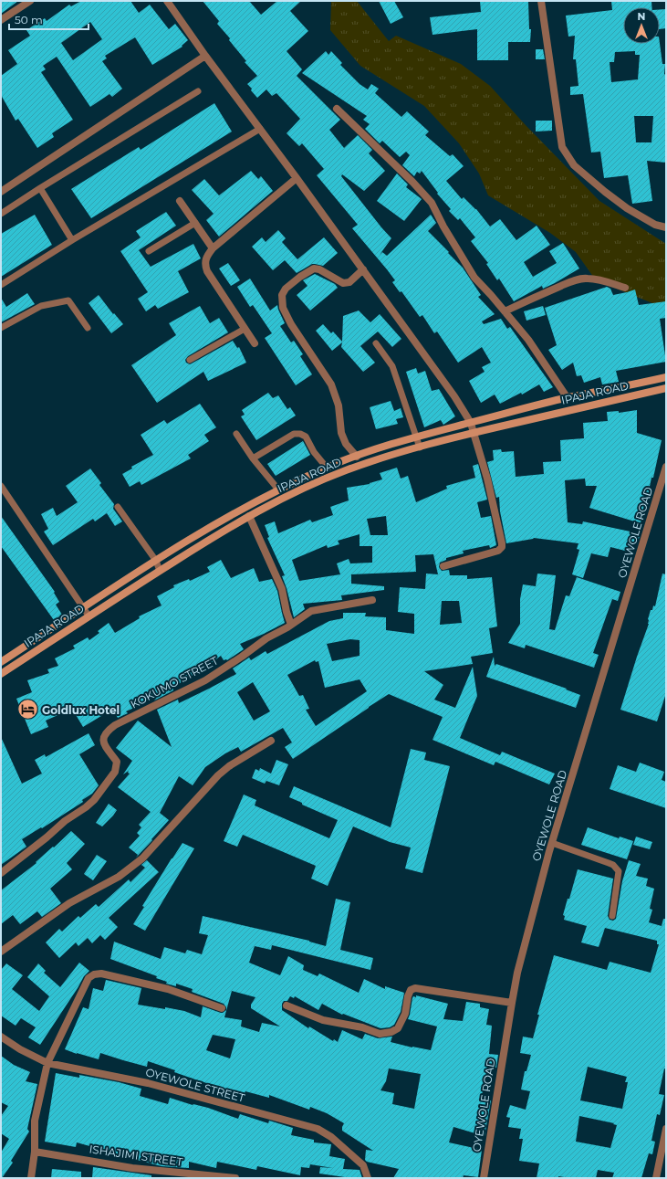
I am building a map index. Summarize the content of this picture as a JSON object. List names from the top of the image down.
{
  "streets": {
    "main road": ["IPAJA ROAD"],
    "street": [
      "OYEWOLE ROAD",
      "KOKUMO STREET",
      "OYEWOLE STREET",
      "ISHAJIMI STREET"
    ]
  },
  "places": {
    "hotel": ["Goldlux Hotel"]
  },
  "scale_bar": "50 m",
  "north": "top"
}
